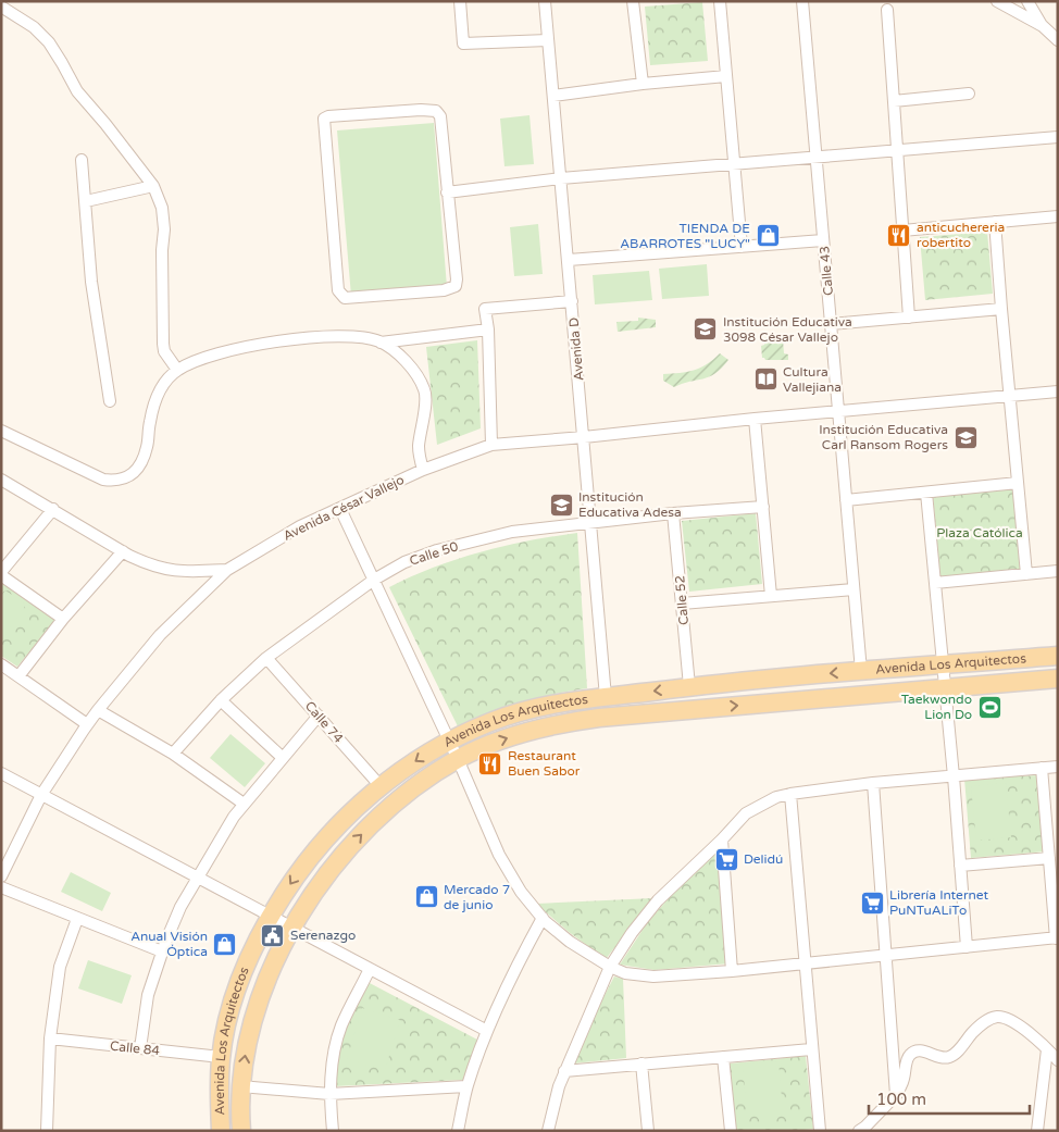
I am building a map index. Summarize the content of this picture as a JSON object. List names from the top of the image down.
{
  "streets": {
    "main road": ["Avenida Los Arquitectos"],
    "street": [
      "Calle 43",
      "Avenida D",
      "Avenida César Vallejo",
      "Calle 50",
      "Calle 52",
      "Calle 74",
      "Calle 84"
    ]
  },
  "crossings": [
    ["Calle 43", "Avenida César Vallejo"],
    ["Calle 43", "Avenida Los Arquitectos"],
    ["Avenida D", "Avenida César Vallejo"],
    ["Avenida D", "Calle 50"],
    ["Avenida D", "Avenida Los Arquitectos"],
    ["Calle 50", "Calle 52"],
    ["Calle 50", "Calle 74"],
    ["Calle 52", "Avenida Los Arquitectos"],
    ["Avenida Los Arquitectos", "Calle 74"],
    ["Avenida Los Arquitectos", "Calle 84"]
  ],
  "parks": ["Plaza Católica"],
  "places": {
    "restaurant": ["anticuchereria robertito", "Restaurant Buen Sabor"],
    "shop": ["TIENDA DE ABARROTES \"LUCY\"", "Mercado 7 de junio", "Anual Visión Óptica"],
    "school or university": ["Institución Educativa 3098 César Vallejo", "Institución Educativa Carl Ransom Rogers", "Institución Educativa Adesa"],
    "library": ["Cultura Vallejiana"],
    "sports": ["Taekwondo Lion Do"],
    "supermarket": ["Delidú", "Librería Internet PuNTuALiTo"],
    "public building": ["Serenazgo"]
  },
  "scale_bar": "100 m"
}
